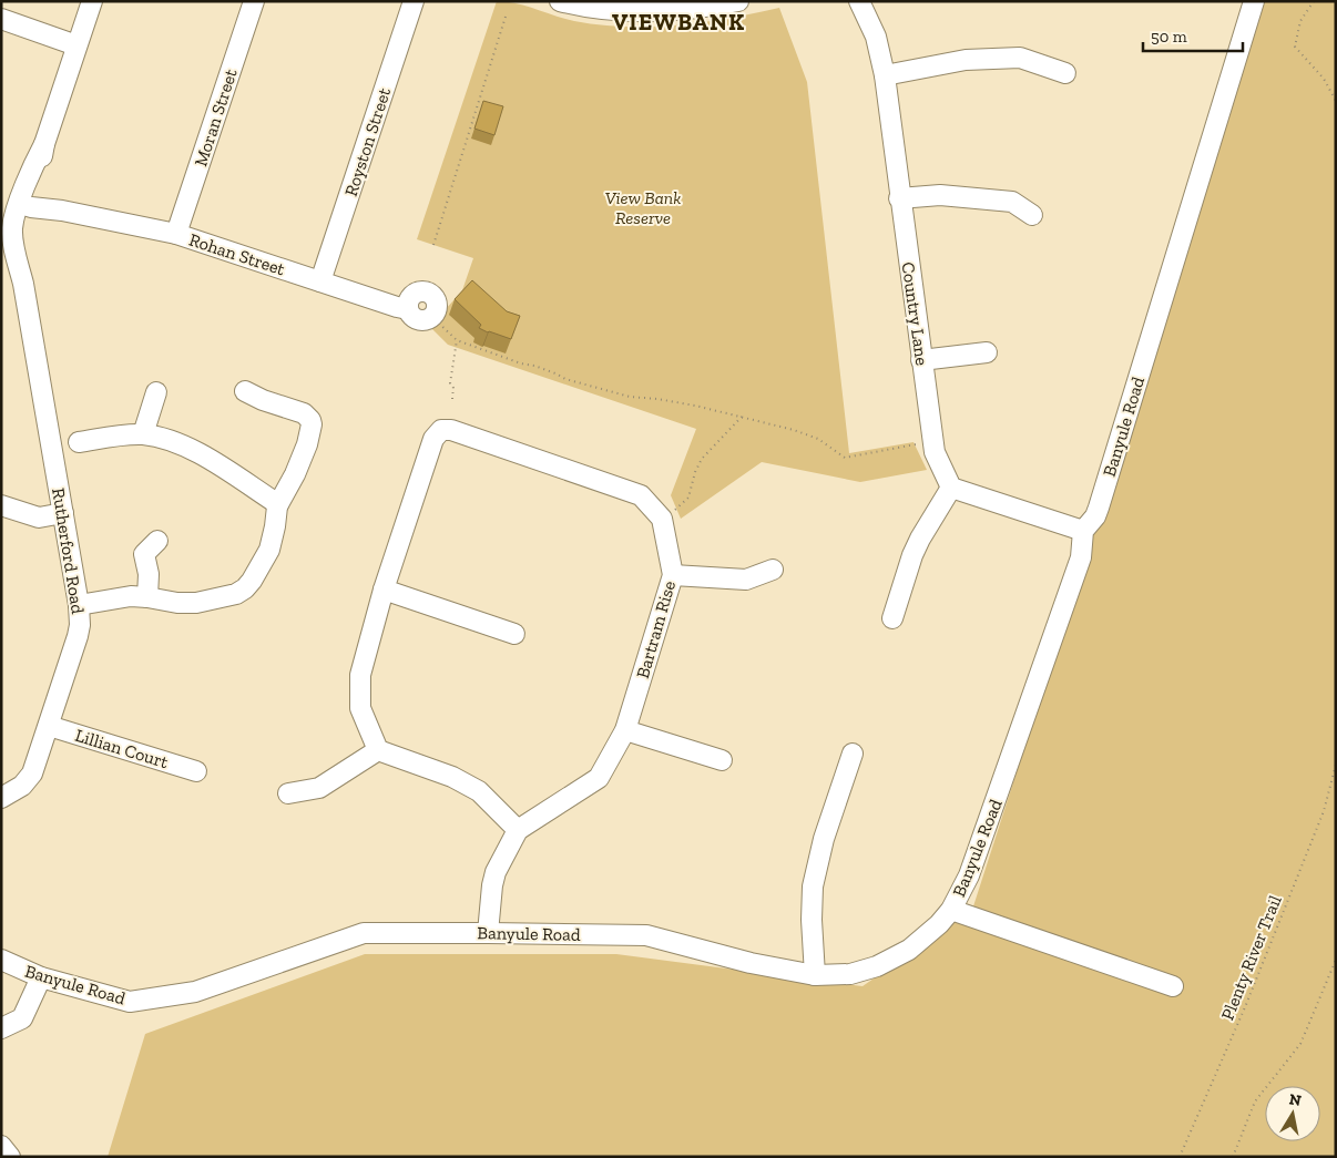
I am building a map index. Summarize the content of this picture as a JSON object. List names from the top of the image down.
{
  "streets": {
    "street": [
      "Moran Street",
      "Royston Street",
      "Rohan Street",
      "Country Lane",
      "Banyule Road",
      "Rutherford Road",
      "Bartram Rise",
      "Lillian Court"
    ],
    "path": ["Plenty River Trail"]
  },
  "crossings": [
    ["Moran Street", "Rohan Street"],
    ["Royston Street", "Rohan Street"],
    ["Rohan Street", "Rutherford Road"],
    ["Rutherford Road", "Lillian Court"]
  ],
  "districts": ["VIEWBANK"],
  "parks": ["View Bank Reserve"],
  "scale_bar": "50 m",
  "north": "top"
}
